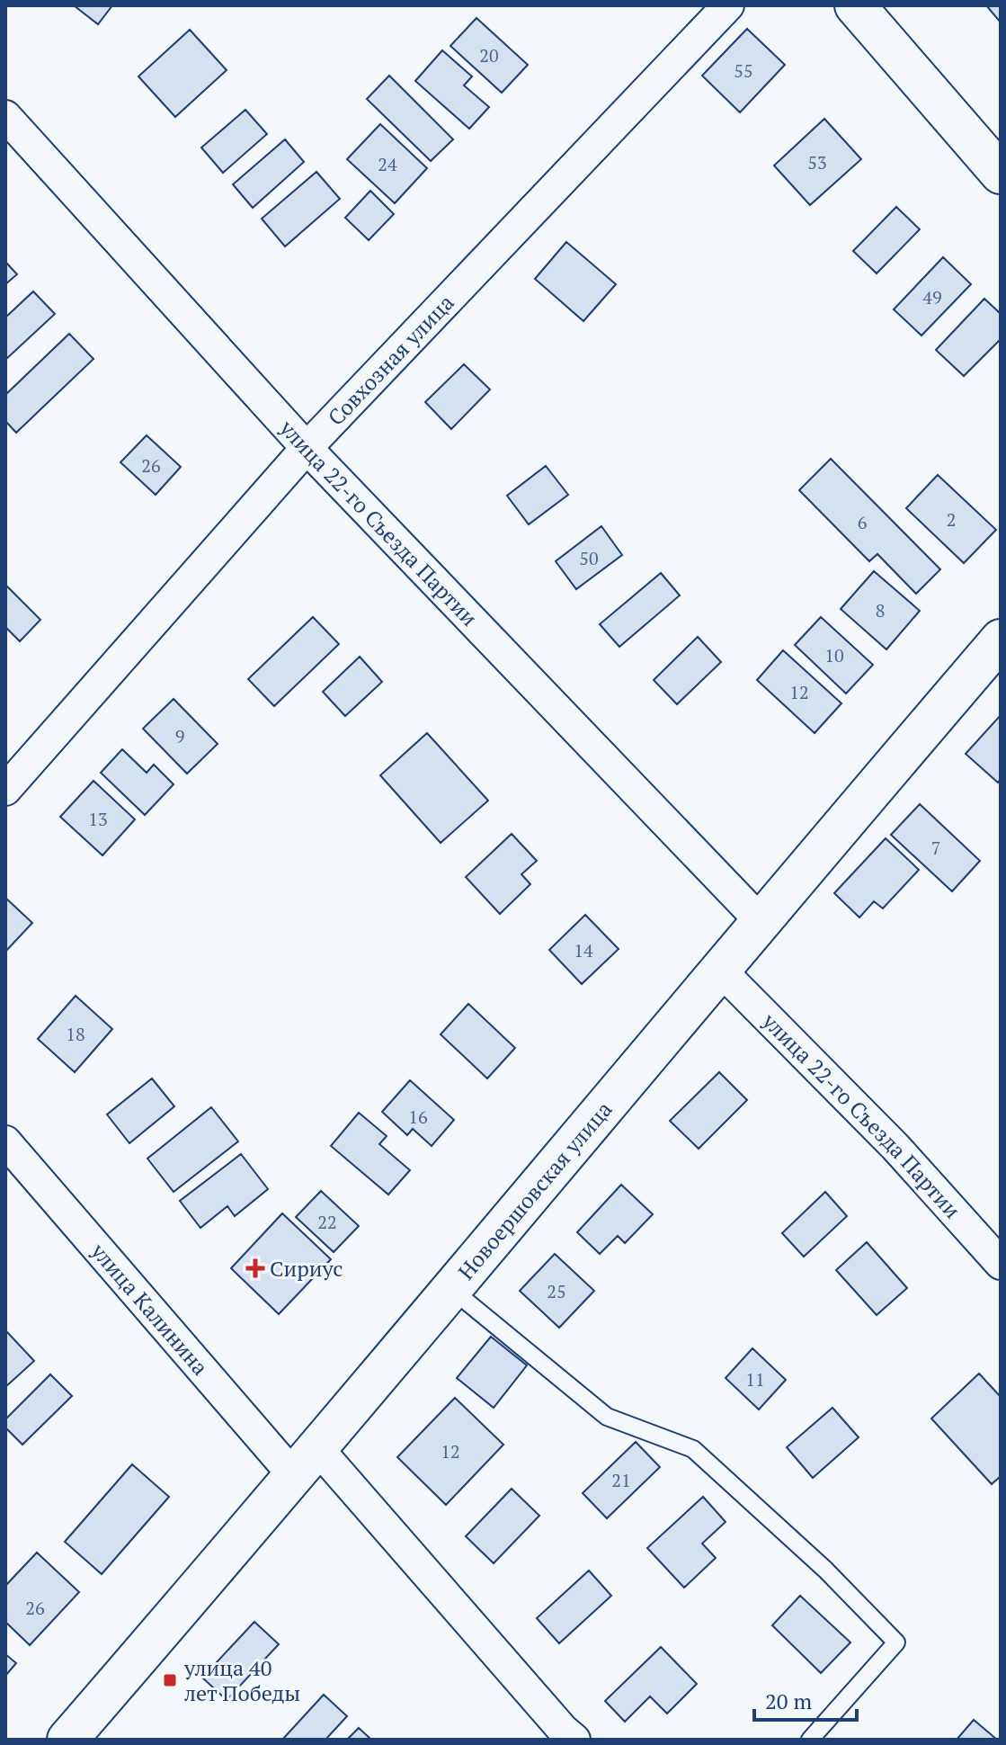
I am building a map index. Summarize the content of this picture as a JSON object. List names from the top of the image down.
{
  "streets": {
    "main road": ["Новоершовская улица"],
    "street": ["Совхозная улица", "улица 22-го Съезда Партии", "улица Калинина"]
  },
  "crossings": [
    ["Совхозная улица", "улица 22-го Съезда Партии"],
    ["улица 22-го Съезда Партии", "Новоершовская улица"],
    ["Новоершовская улица", "улица Калинина"]
  ],
  "places": {
    "health": ["Сириус"],
    "transit": ["улица 40 лет Победы"]
  },
  "house_numbers": [
    "20",
    "55",
    "53",
    "24",
    "49",
    "26",
    "2",
    "6",
    "50",
    "8",
    "10",
    "12",
    "9",
    "13",
    "7",
    "14",
    "18",
    "16",
    "22",
    "25",
    "11",
    "12",
    "21",
    "26"
  ],
  "scale_bar": "20 m"
}
